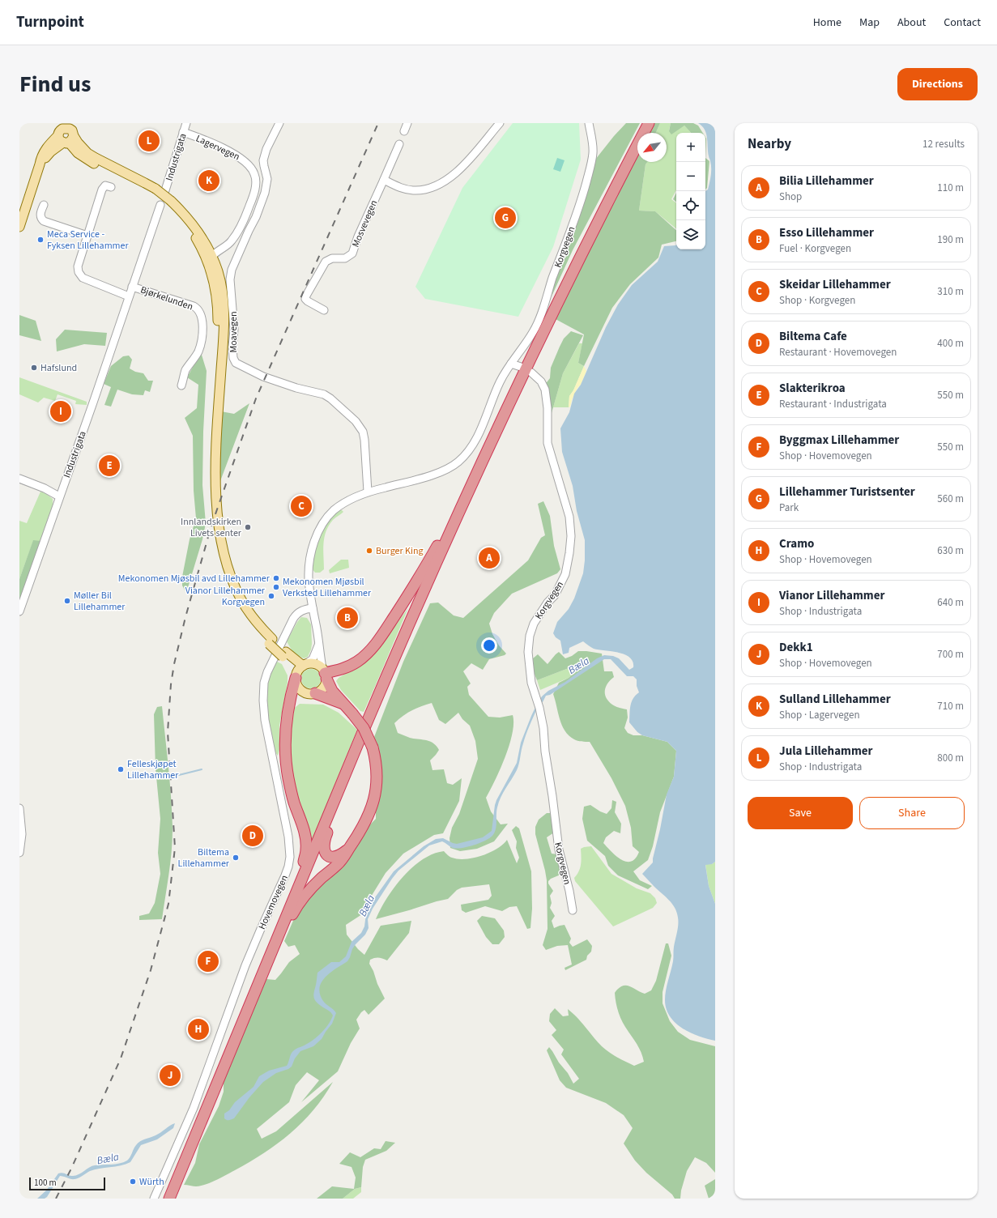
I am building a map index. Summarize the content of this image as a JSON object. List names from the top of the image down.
{
  "streets": {
    "street": [
      "Lagervegen",
      "Industrigata",
      "Mosvevegen",
      "Korgvegen",
      "Bjørkelunden",
      "Moavegen",
      "Hovemovegen"
    ]
  },
  "crossings": [
    ["Lagervegen", "Industrigata"],
    ["Industrigata", "Bjørkelunden"],
    ["Korgvegen", "Moavegen"],
    ["Korgvegen", "Hovemovegen"]
  ],
  "water": ["Bæla"],
  "places": [
    "Meca Service - Fyksen Lillehammer",
    "Hafslund",
    "Innlandskirken Livets senter",
    "Burger King",
    "Mekonomen Mjøsbil avd Lillehammer",
    "Mekonomen Mjøsbil Verksted Lillehammer",
    "Vianor Lillehammer Korgvegen",
    "Møller Bil Lillehammer",
    "Felleskjøpet Lillehammer",
    "Biltema Lillehammer",
    "Würth"
  ],
  "scale_bar": "100 m",
  "north": "bottom left",
  "page": {
    "header": "Turnpoint",
    "nav": [
      "Home",
      "Map",
      "About",
      "Contact"
    ],
    "title": "Find us",
    "buttons": [
      "Directions",
      ["Save", "Share"]
    ],
    "heading": ["Nearby", "12 results"],
    "pins": [
      "L",
      "K",
      "G",
      "I",
      "E",
      "C",
      "A",
      "B",
      "D",
      "F",
      "H",
      "J"
    ],
    "map_buttons": ["+", "−"],
    "list": [
      {
        "mark": "A",
        "name": "Bilia Lillehammer",
        "note": "Shop",
        "value": "110 m"
      },
      {
        "mark": "B",
        "name": "Esso Lillehammer",
        "note": "Fuel · Korgvegen",
        "value": "190 m"
      },
      {
        "mark": "C",
        "name": "Skeidar Lillehammer",
        "note": "Shop · Korgvegen",
        "value": "310 m"
      },
      {
        "mark": "D",
        "name": "Biltema Cafe",
        "note": "Restaurant · Hovemovegen",
        "value": "400 m"
      },
      {
        "mark": "E",
        "name": "Slakterikroa",
        "note": "Restaurant · Industrigata",
        "value": "550 m"
      },
      {
        "mark": "F",
        "name": "Byggmax Lillehammer",
        "note": "Shop · Hovemovegen",
        "value": "550 m"
      },
      {
        "mark": "G",
        "name": "Lillehammer Turistsenter",
        "note": "Park",
        "value": "560 m"
      },
      {
        "mark": "H",
        "name": "Cramo",
        "note": "Shop · Hovemovegen",
        "value": "630 m"
      },
      {
        "mark": "I",
        "name": "Vianor Lillehammer",
        "note": "Shop · Industrigata",
        "value": "640 m"
      },
      {
        "mark": "J",
        "name": "Dekk1",
        "note": "Shop · Hovemovegen",
        "value": "700 m"
      },
      {
        "mark": "K",
        "name": "Sulland Lillehammer",
        "note": "Shop · Lagervegen",
        "value": "710 m"
      },
      {
        "mark": "L",
        "name": "Jula Lillehammer",
        "note": "Shop · Industrigata",
        "value": "800 m"
      }
    ],
    "scale": "100 m"
  }
}
